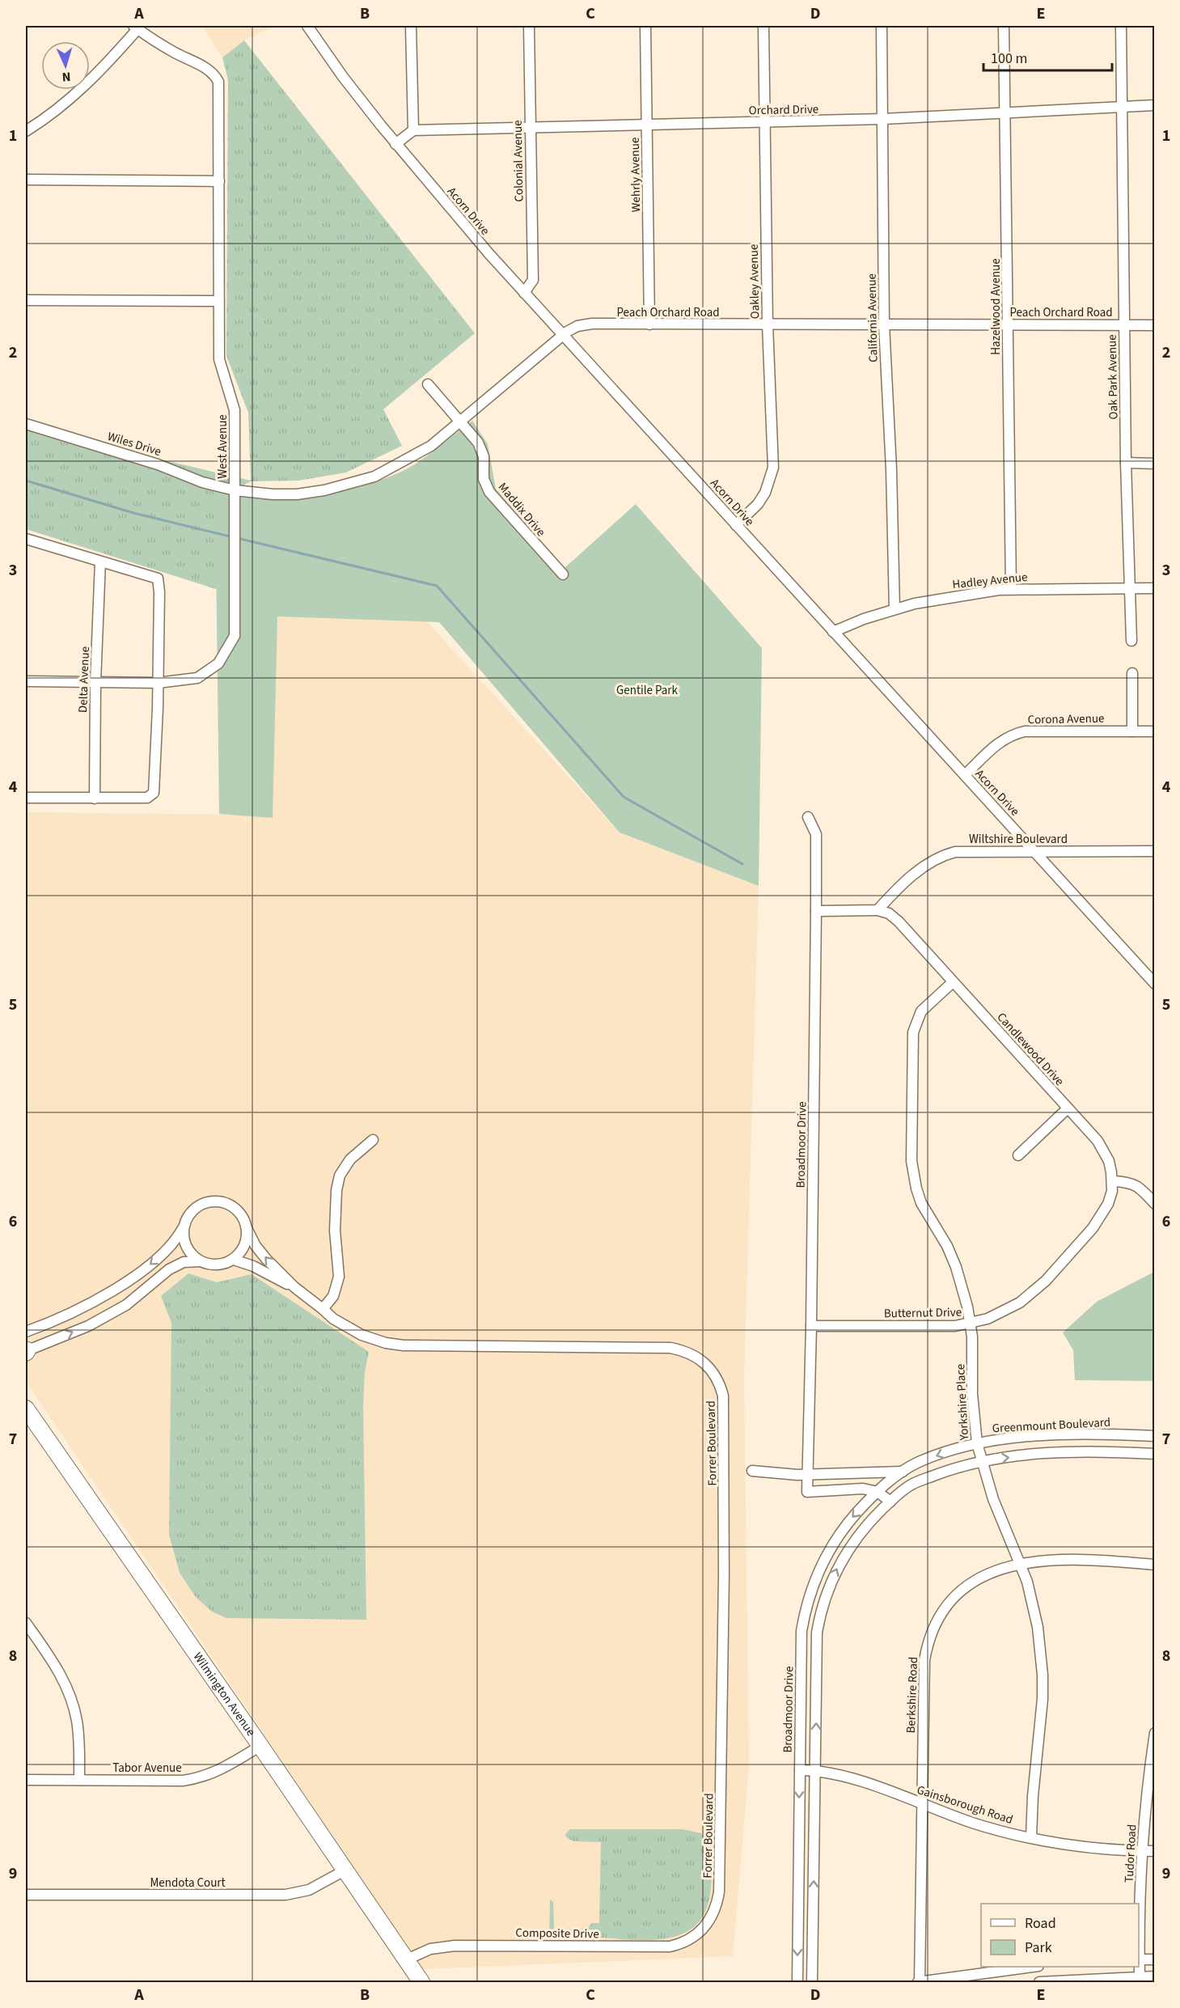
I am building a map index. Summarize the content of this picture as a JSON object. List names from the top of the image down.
{
  "streets": {
    "main road": ["Wilmington Avenue"],
    "street": [
      "Orchard Drive",
      "Colonial Avenue",
      "Wehrly Avenue",
      "Acorn Drive",
      "Oakley Avenue",
      "Hazelwood Avenue",
      "Peach Orchard Road",
      "California Avenue",
      "Oak Park Avenue",
      "Wiles Drive",
      "West Avenue",
      "Maddix Drive",
      "Hadley Avenue",
      "Delta Avenue",
      "Corona Avenue",
      "Wiltshire Boulevard",
      "Candlewood Drive",
      "Broadmoor Drive",
      "Butternut Drive",
      "Yorkshire Place",
      "Greenmount Boulevard",
      "Forrer Boulevard",
      "Berkshire Road",
      "Tabor Avenue",
      "Gainsborough Road",
      "Tudor Road",
      "Mendota Court",
      "Composite Drive"
    ]
  },
  "crossings": [
    ["Orchard Drive", "Colonial Avenue"],
    ["Orchard Drive", "Wehrly Avenue"],
    ["Orchard Drive", "Oakley Avenue"],
    ["Orchard Drive", "Hazelwood Avenue"],
    ["Orchard Drive", "California Avenue"],
    ["Orchard Drive", "Oak Park Avenue"],
    ["Colonial Avenue", "Acorn Drive"],
    ["Wehrly Avenue", "Peach Orchard Road"],
    ["Acorn Drive", "Oakley Avenue"],
    ["Acorn Drive", "Peach Orchard Road"],
    ["Acorn Drive", "Hadley Avenue"],
    ["Acorn Drive", "Corona Avenue"],
    ["Acorn Drive", "Wiltshire Boulevard"],
    ["Oakley Avenue", "Peach Orchard Road"],
    ["Hazelwood Avenue", "Peach Orchard Road"],
    ["Hazelwood Avenue", "Hadley Avenue"],
    ["Peach Orchard Road", "California Avenue"],
    ["Peach Orchard Road", "Oak Park Avenue"],
    ["Peach Orchard Road", "Wiles Drive"],
    ["Peach Orchard Road", "West Avenue"],
    ["Peach Orchard Road", "Maddix Drive"],
    ["California Avenue", "Hadley Avenue"],
    ["Oak Park Avenue", "Hadley Avenue"],
    ["Wiles Drive", "West Avenue"],
    ["West Avenue", "Delta Avenue"],
    ["Wiltshire Boulevard", "Candlewood Drive"],
    ["Candlewood Drive", "Butternut Drive"],
    ["Candlewood Drive", "Yorkshire Place"],
    ["Broadmoor Drive", "Butternut Drive"],
    ["Broadmoor Drive", "Greenmount Boulevard"],
    ["Broadmoor Drive", "Gainsborough Road"],
    ["Butternut Drive", "Yorkshire Place"],
    ["Yorkshire Place", "Greenmount Boulevard"],
    ["Yorkshire Place", "Berkshire Road"],
    ["Yorkshire Place", "Gainsborough Road"],
    ["Forrer Boulevard", "Composite Drive"],
    ["Wilmington Avenue", "Tabor Avenue"],
    ["Wilmington Avenue", "Mendota Court"],
    ["Wilmington Avenue", "Composite Drive"],
    ["Berkshire Road", "Gainsborough Road"],
    ["Gainsborough Road", "Tudor Road"]
  ],
  "parks": ["Gentile Park"],
  "legend": ["Road", "Park"],
  "scale_bar": "100 m",
  "north": "bottom",
  "grid": {
    "columns": [
      "A",
      "B",
      "C",
      "D",
      "E"
    ],
    "rows": [
      "1",
      "2",
      "3",
      "4",
      "5",
      "6",
      "7",
      "8",
      "9"
    ]
  }
}
